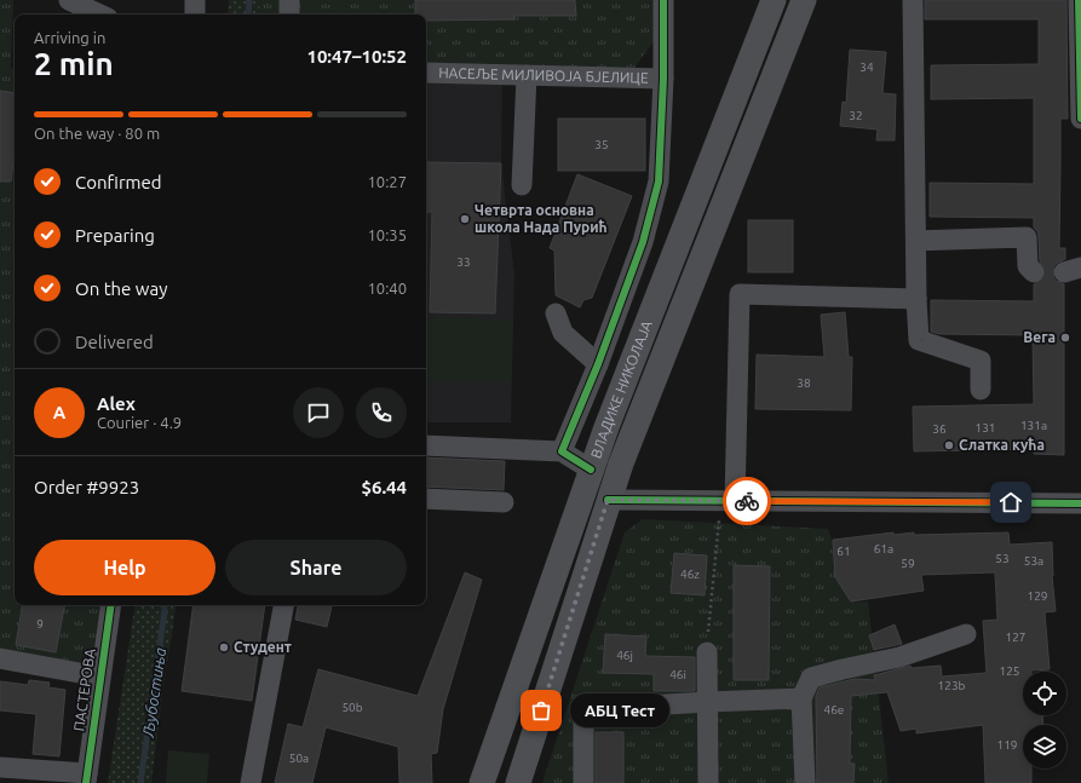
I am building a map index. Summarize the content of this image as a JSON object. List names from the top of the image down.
{
  "streets": {
    "main road": ["ВЛАДИКЕ НИКОЛАЈА"],
    "street": ["НАСЕЉЕ МИЛИВОЈА БЈЕЛИЦЕ", "ПАСТЕРОВА"]
  },
  "water": ["Љубостиња"],
  "places": [
    "Четврта основна школа Нада Пурић",
    "Вега",
    "Слатка кућа",
    "Студент",
    "АБЦ Тест"
  ],
  "house_numbers": [
    "34",
    "32",
    "35",
    "33",
    "38",
    "131a",
    "131",
    "36",
    "61a",
    "61",
    "53",
    "53a",
    "59",
    "46z",
    "129",
    "9",
    "127",
    "46j",
    "125",
    "46i",
    "123b",
    "50b",
    "46e",
    "119",
    "50a"
  ],
  "page": {
    "heading": ["2 min", "Arriving in", "10:47–10:52"],
    "panel": [
      "Alex",
      "Courier · 4.9",
      "Order #9923",
      "$6.44"
    ],
    "bar": "On the way · 80 m",
    "list": [
      ["Confirmed", "10:27"],
      ["Preparing", "10:35"],
      ["On the way", "10:40"],
      "Delivered"
    ],
    "round": "A",
    "buttons": ["Help", "Share"],
    "bubble": "АБЦ Тест"
  }
}
